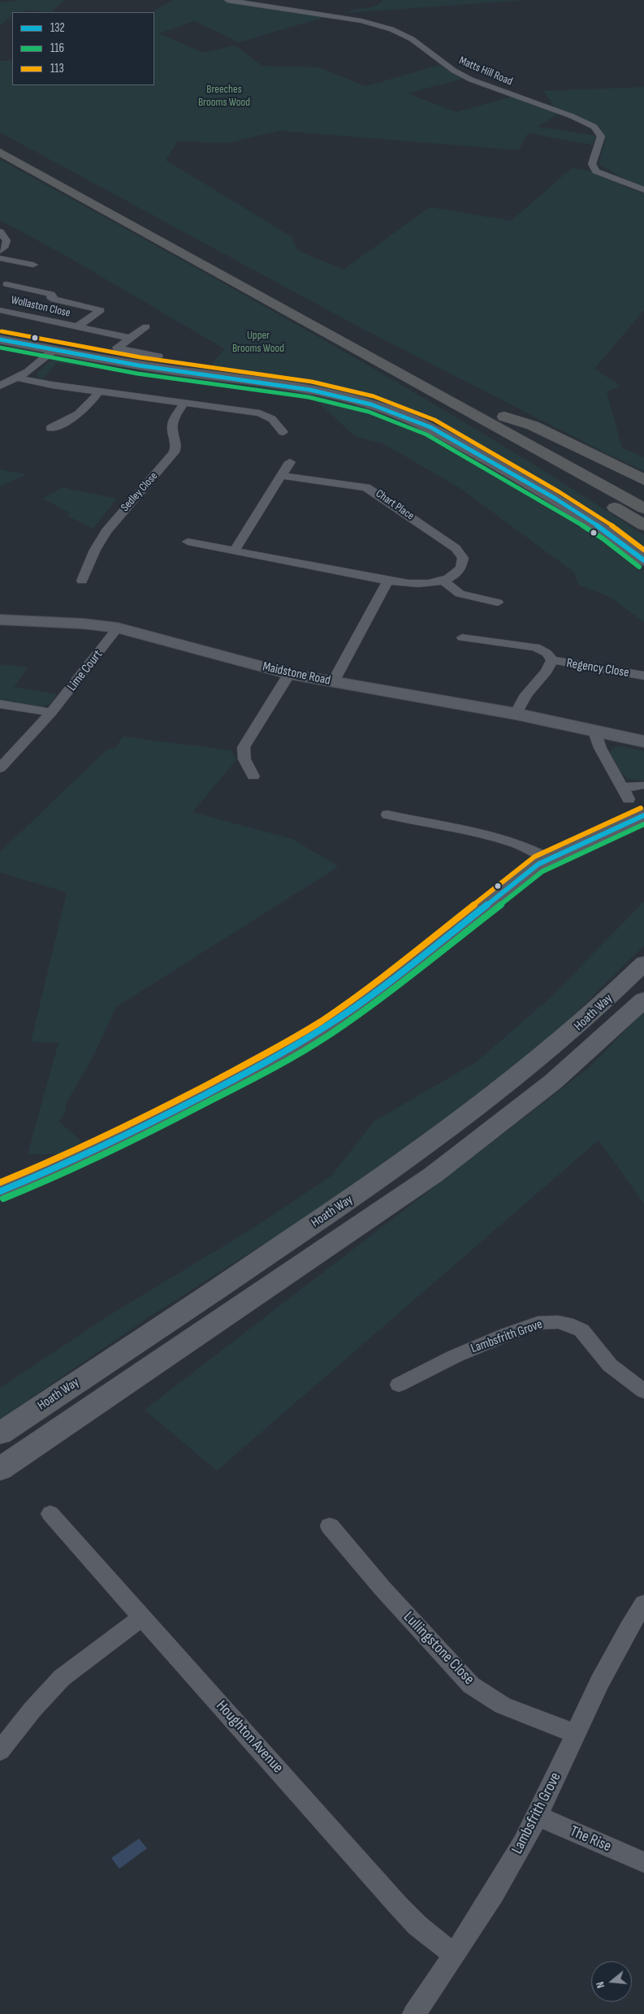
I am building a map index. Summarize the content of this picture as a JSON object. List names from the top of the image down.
{
  "streets": {
    "main road": ["Hoath Way"],
    "street": [
      "Matts Hill Road",
      "Wollaston Close",
      "Sedley Close",
      "Chart Place",
      "Regency Close",
      "Lime Court",
      "Maidstone Road",
      "Lambsfrith Grove",
      "Lullingstone Close",
      "Houghton Avenue",
      "The Rise"
    ]
  },
  "crossings": [
    ["Regency Close", "Maidstone Road"],
    ["Lime Court", "Maidstone Road"],
    ["Lambsfrith Grove", "Lullingstone Close"],
    ["Lambsfrith Grove", "Houghton Avenue"],
    ["Lambsfrith Grove", "The Rise"]
  ],
  "parks": ["Breeches Brooms Wood", "Upper Brooms Wood"],
  "lines": ["transit line 113", "transit line 132", "transit line 116"],
  "legend": ["132", "116", "113"],
  "north": "left"
}
